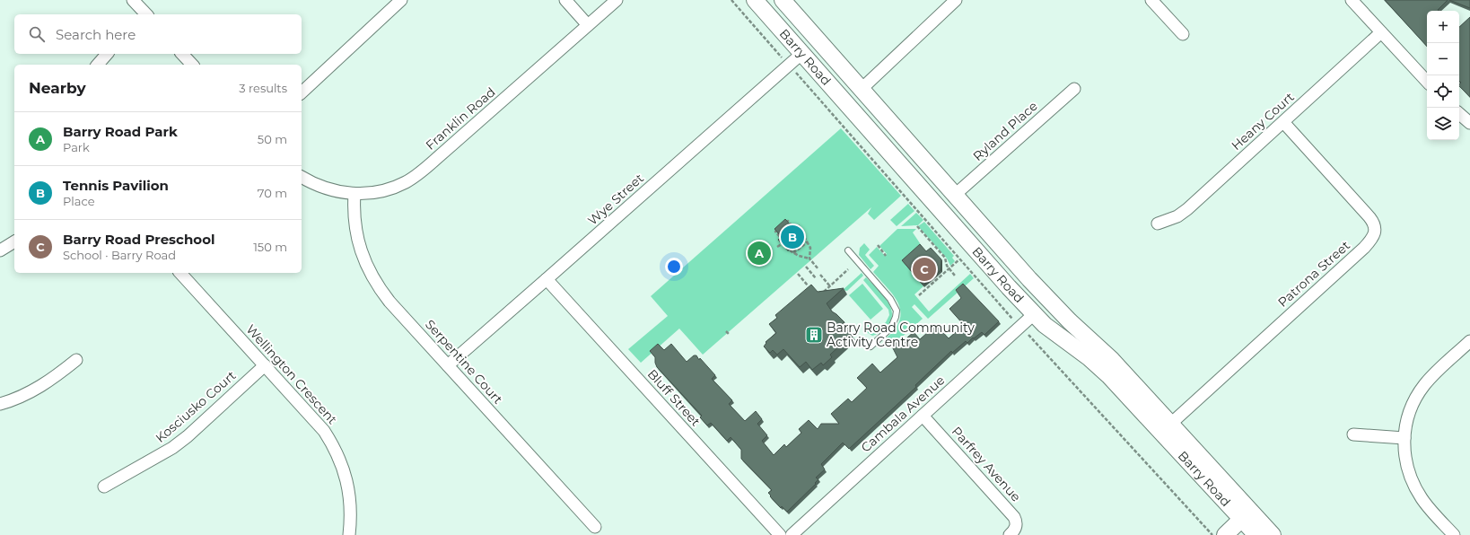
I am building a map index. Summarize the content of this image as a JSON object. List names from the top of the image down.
{
  "streets": {
    "street": [
      "Barry Road",
      "Franklin Road",
      "Heany Court",
      "Ryland Place",
      "Wye Street",
      "Patrona Street",
      "Serpentine Court",
      "Wellington Crescent",
      "Bluff Street",
      "Kosciusko Court",
      "Cambala Avenue",
      "Parfrey Avenue"
    ]
  },
  "crossings": [
    ["Barry Road", "Ryland Place"],
    ["Barry Road", "Wye Street"],
    ["Barry Road", "Patrona Street"],
    ["Barry Road", "Cambala Avenue"],
    ["Franklin Road", "Serpentine Court"],
    ["Heany Court", "Patrona Street"],
    ["Wye Street", "Serpentine Court"],
    ["Wye Street", "Bluff Street"],
    ["Wellington Crescent", "Kosciusko Court"],
    ["Cambala Avenue", "Parfrey Avenue"]
  ],
  "places": {
    "building": ["Barry Road Community Activity Centre"]
  },
  "page": {
    "map_buttons": ["+", "−"],
    "search": "Search here",
    "heading": ["Nearby", "3 results"],
    "list": [
      {
        "mark": "A",
        "name": "Barry Road Park",
        "note": "Park",
        "value": "50 m"
      },
      {
        "mark": "B",
        "name": "Tennis Pavilion",
        "note": "Place",
        "value": "70 m"
      },
      {
        "mark": "C",
        "name": "Barry Road Preschool",
        "note": "School · Barry Road",
        "value": "150 m"
      }
    ],
    "pins": ["B", "A", "C"]
  }
}
